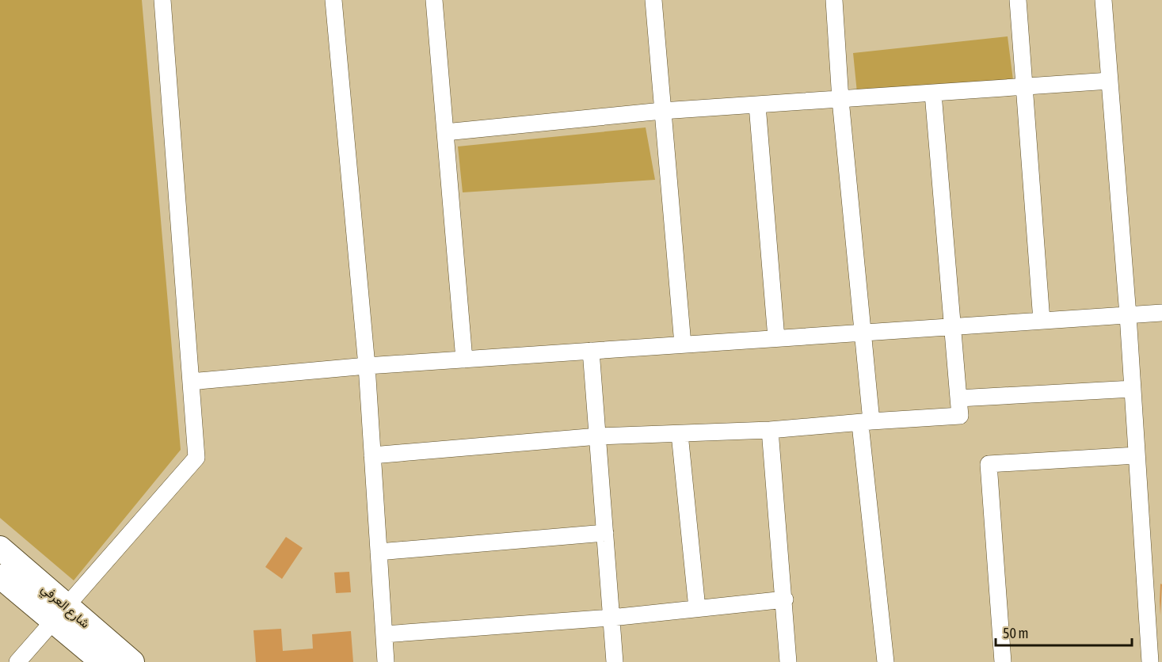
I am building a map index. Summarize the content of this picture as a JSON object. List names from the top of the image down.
{
  "streets": {
    "street": ["شارع العرفي"]
  },
  "scale_bar": "50 m"
}
